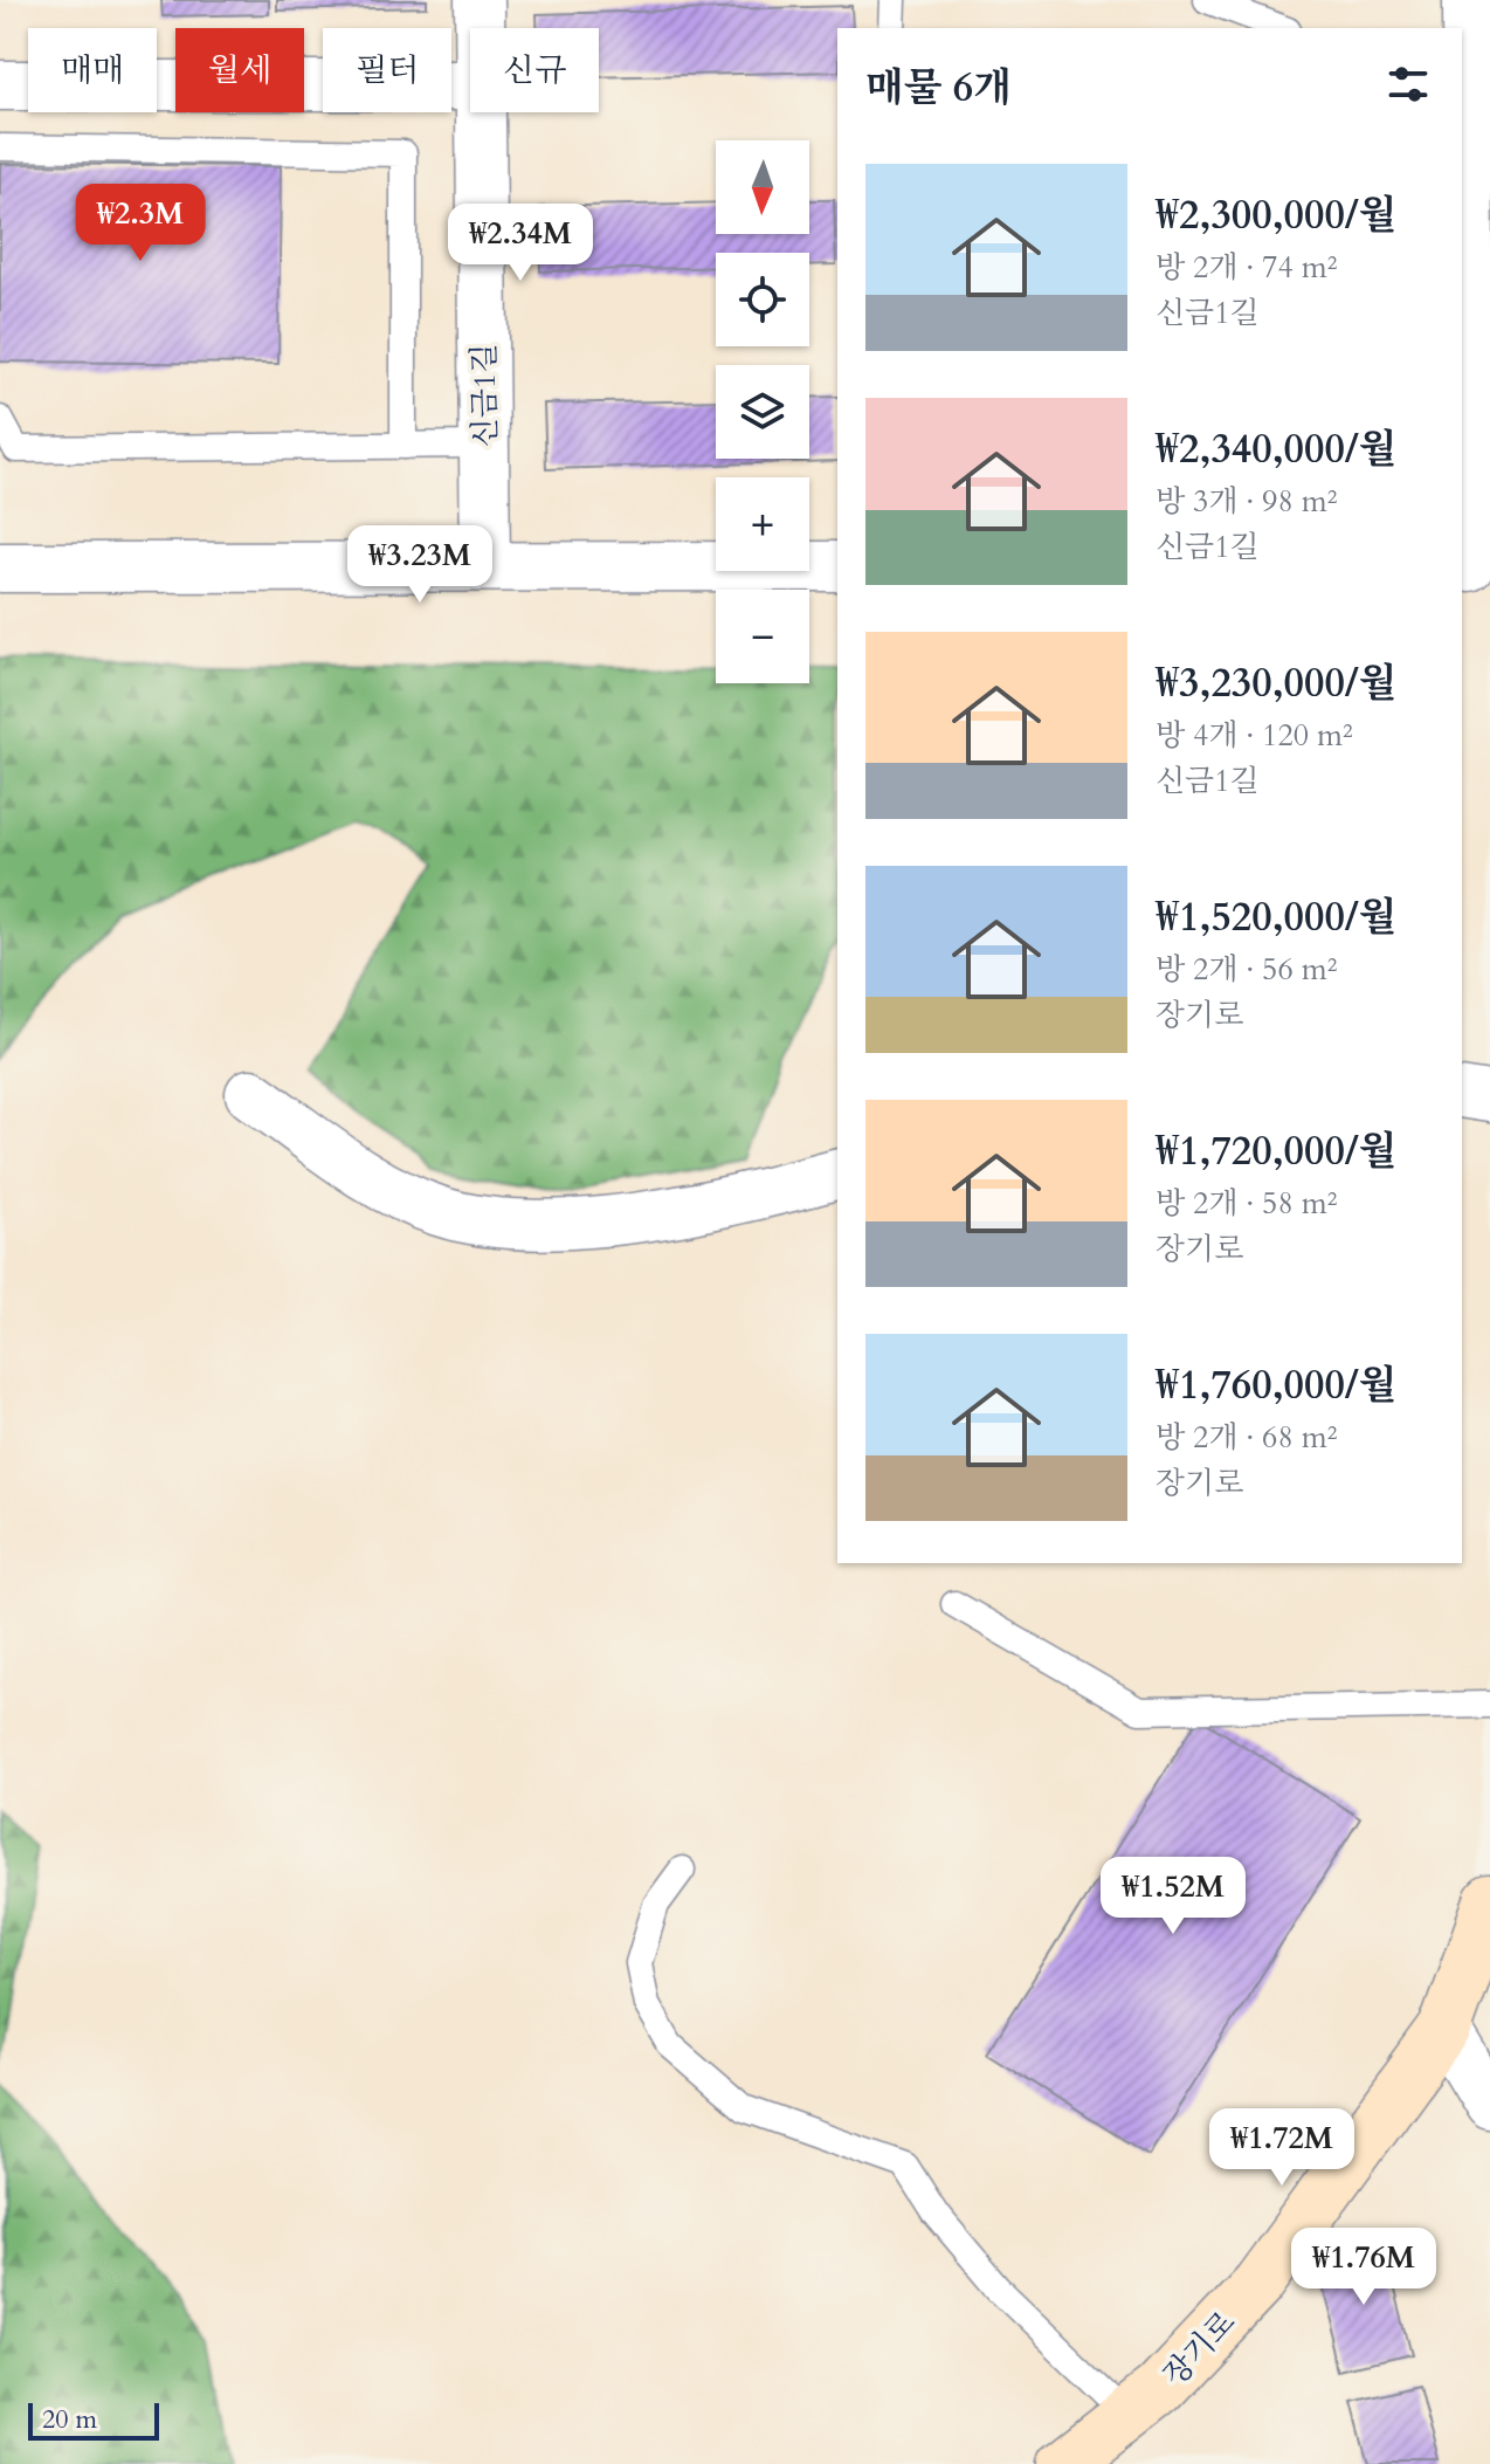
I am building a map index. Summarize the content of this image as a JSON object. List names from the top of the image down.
{
  "streets": {
    "street": ["신금1길", "장기로"]
  },
  "scale_bar": "20 m",
  "north": "bottom",
  "page": {
    "chip": [
      "매매",
      "월세",
      "필터",
      "신규"
    ],
    "heading": "매물 6개",
    "map_buttons": ["+", "−"],
    "list": [
      {
        "name": "₩2,300,000/월",
        "note": "방 2개 · 74 m² · 신금1길"
      },
      {
        "name": "₩2,340,000/월",
        "note": "방 3개 · 98 m² · 신금1길"
      },
      {
        "name": "₩3,230,000/월",
        "note": "방 4개 · 120 m² · 신금1길"
      },
      {
        "name": "₩1,520,000/월",
        "note": "방 2개 · 56 m² · 장기로"
      },
      {
        "name": "₩1,720,000/월",
        "note": "방 2개 · 58 m² · 장기로"
      },
      {
        "name": "₩1,760,000/월",
        "note": "방 2개 · 68 m² · 장기로"
      }
    ],
    "price": [
      "₩2.3M",
      "₩2.34M",
      "₩3.23M",
      "₩1.52M",
      "₩1.72M",
      "₩1.76M"
    ],
    "scale": "20 m"
  }
}
